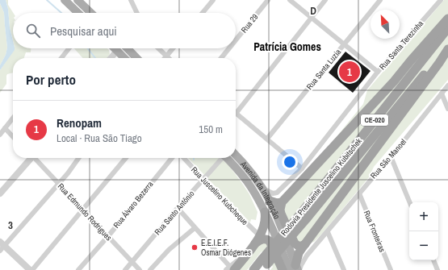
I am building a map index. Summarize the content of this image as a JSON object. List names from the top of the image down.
{
  "streets": {
    "highway": ["CE-020", "Rodovia Presidente Juscelino Kubitschek"],
    "main road": ["Avenida da Integração"],
    "street": [
      "Rua 29",
      "Rua Santa Terezinha",
      "Rua Santa Luzia",
      "Rua São Manoel",
      "Rua Juscelino Kubcheque",
      "Rua Álvaro Bezerra",
      "Rua Edmundo Rodrigues",
      "Rua Santo Antônio",
      "Rua Fronteiras"
    ]
  },
  "crossings": [
    ["Rua São Manoel", "Avenida da Integração"],
    ["Rua São Manoel", "Rua Fronteiras"],
    ["Rua Juscelino Kubcheque", "Rua Santo Antônio"],
    ["Rua Álvaro Bezerra", "Rua Edmundo Rodrigues"],
    ["Rua Edmundo Rodrigues", "Rua Santo Antônio"]
  ],
  "districts": ["Patrícia Gomes"],
  "places": ["E.E.I.E.F. Osmar Diógenes"],
  "north": "top left",
  "page": {
    "search": "Pesquisar aqui",
    "heading": "Por perto",
    "pins": "1",
    "list": [
      {
        "mark": "1",
        "name": "Renopam",
        "note": "Local · Rua São Tiago",
        "value": "150 m"
      }
    ],
    "map_buttons": ["+", "−"]
  },
  "grid": {
    "columns": ["D"],
    "rows": ["3"]
  }
}
